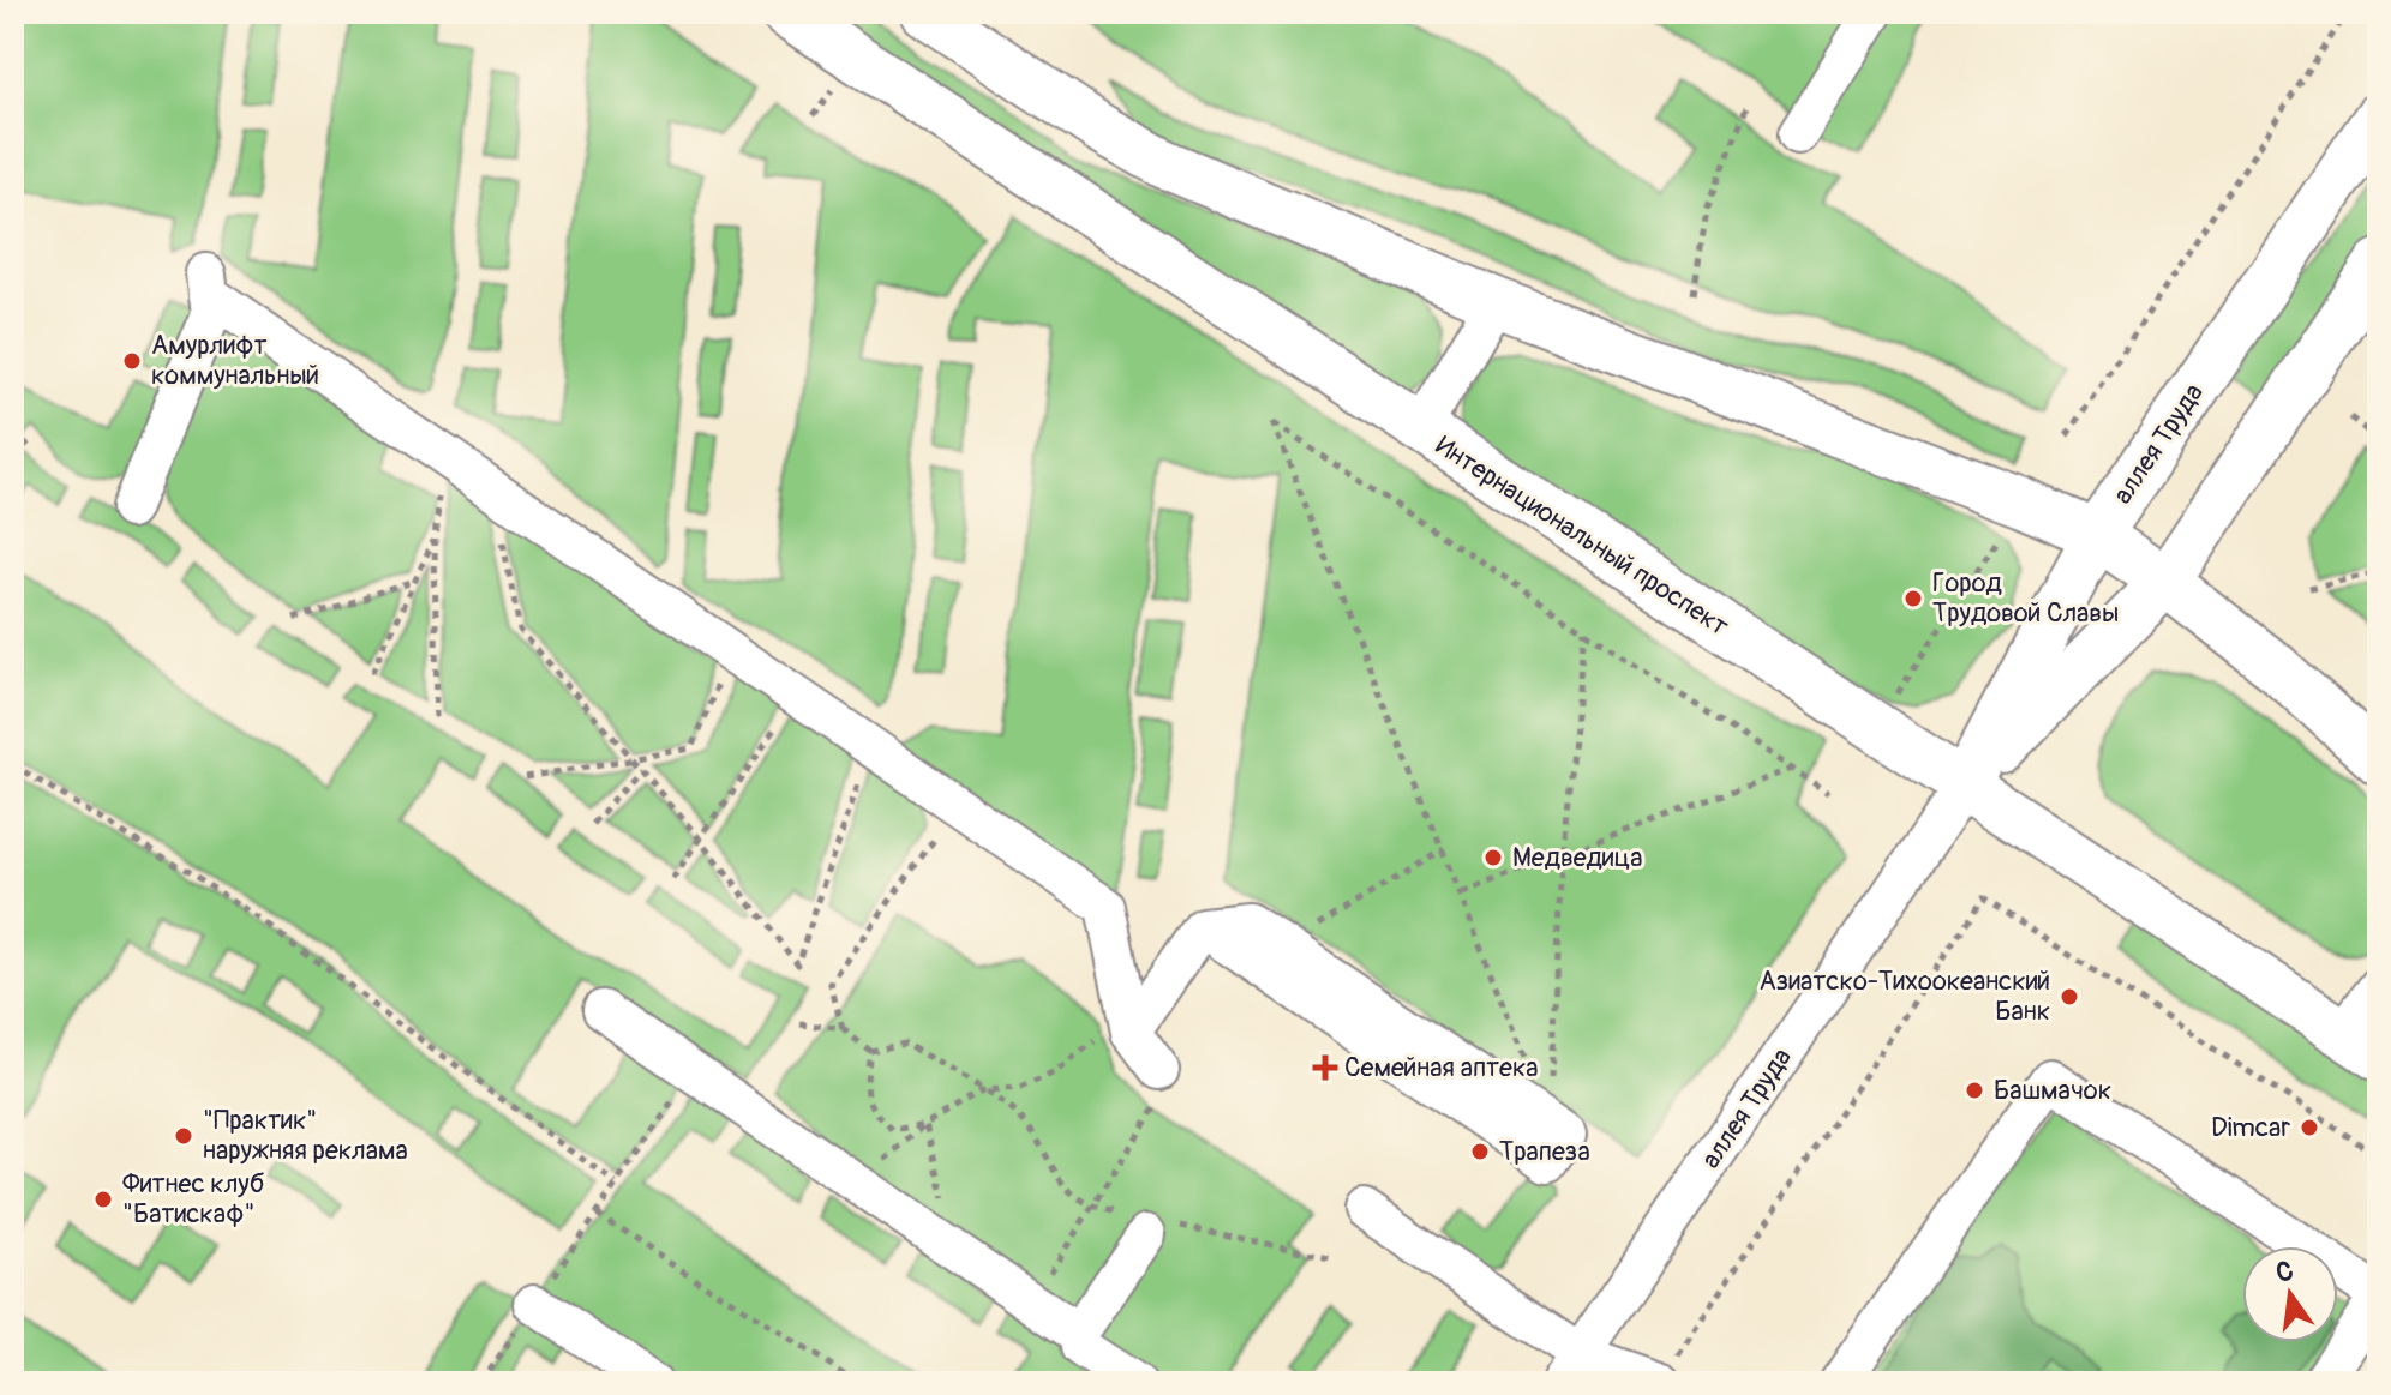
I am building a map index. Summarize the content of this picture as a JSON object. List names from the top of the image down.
{
  "streets": {
    "main road": ["аллея Труда", "Интернациональный проспект"]
  },
  "crossings": [
    ["аллея Труда", "Интернациональный проспект"]
  ],
  "places": {
    "other": [
      "Амурлифт коммунальный",
      "Город Трудовой Славы",
      "Медведица",
      "Азиатско-Тихоокеанский Банк",
      "Башмачок",
      "Dimcar",
      "\"Практик\" наружняя реклама",
      "Трапеза",
      "Фитнес клуб \"Батискаф\""
    ],
    "health": ["Семейная аптека"]
  },
  "north": "top"
}
